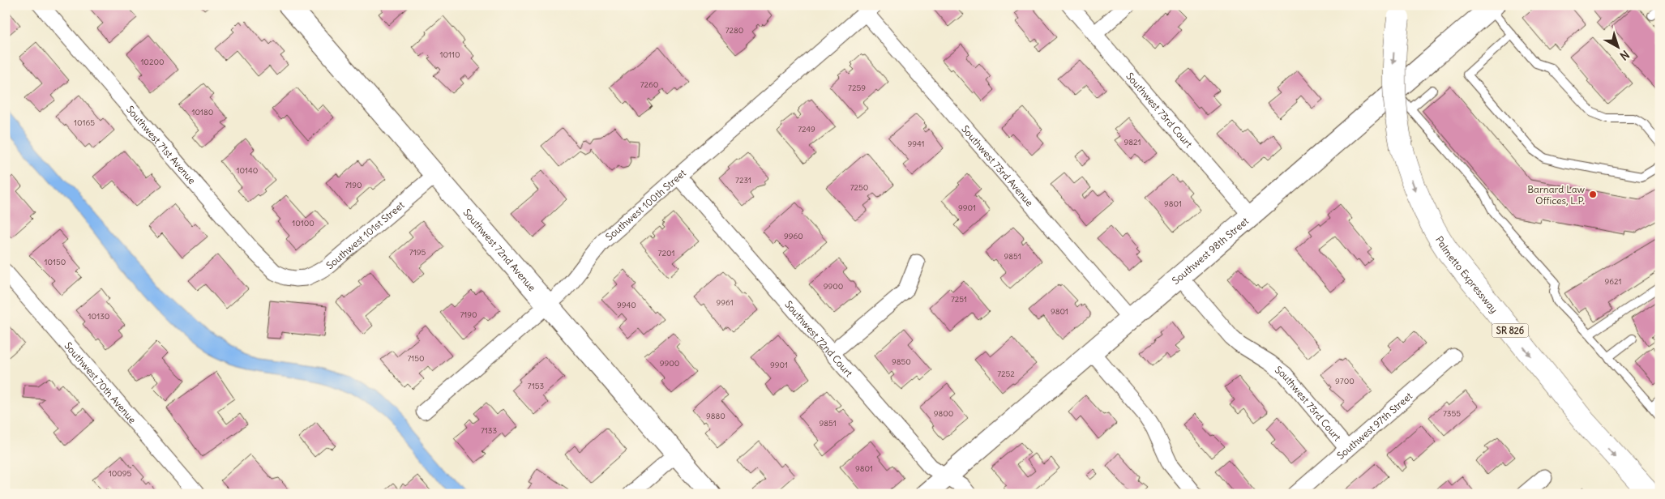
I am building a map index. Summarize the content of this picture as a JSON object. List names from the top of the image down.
{
  "streets": {
    "highway": ["Palmetto Expressway", "SR 826"],
    "street": [
      "Southwest 73rd Court",
      "Southwest 71st Avenue",
      "Southwest 73rd Avenue",
      "Southwest 100th Street",
      "Southwest 101st Street",
      "Southwest 72nd Avenue",
      "Southwest 98th Street",
      "Southwest 72nd Court",
      "Southwest 70th Avenue",
      "Southwest 97th Street"
    ]
  },
  "crossings": [
    ["Southwest 73rd Court", "Southwest 98th Street"],
    ["Southwest 73rd Court", "Southwest 97th Street"],
    ["Southwest 71st Avenue", "Southwest 101st Street"],
    ["Southwest 73rd Avenue", "Southwest 100th Street"],
    ["Southwest 73rd Avenue", "Southwest 98th Street"],
    ["Southwest 100th Street", "Southwest 72nd Avenue"],
    ["Southwest 100th Street", "Southwest 72nd Court"],
    ["Southwest 101st Street", "Southwest 72nd Avenue"],
    ["Southwest 98th Street", "Southwest 72nd Court"]
  ],
  "one_way": ["Palmetto Expressway"],
  "places": ["Barnard Law Offices, L.P."],
  "house_numbers": [
    "7280",
    "10110",
    "10200",
    "7260",
    "7259",
    "10180",
    "10165",
    "7249",
    "9821",
    "9941",
    "10140",
    "7231",
    "7190",
    "7250",
    "9801",
    "9901",
    "10100",
    "9960",
    "7195",
    "7201",
    "9851",
    "10150",
    "9621",
    "9900",
    "7251",
    "9961",
    "9940",
    "9801",
    "7190",
    "10130",
    "7150",
    "9850",
    "9900",
    "9901",
    "7252",
    "9700",
    "7153",
    "9800",
    "7355",
    "9880",
    "9851",
    "7133",
    "9801",
    "10095"
  ],
  "north": "bottom right"
}
